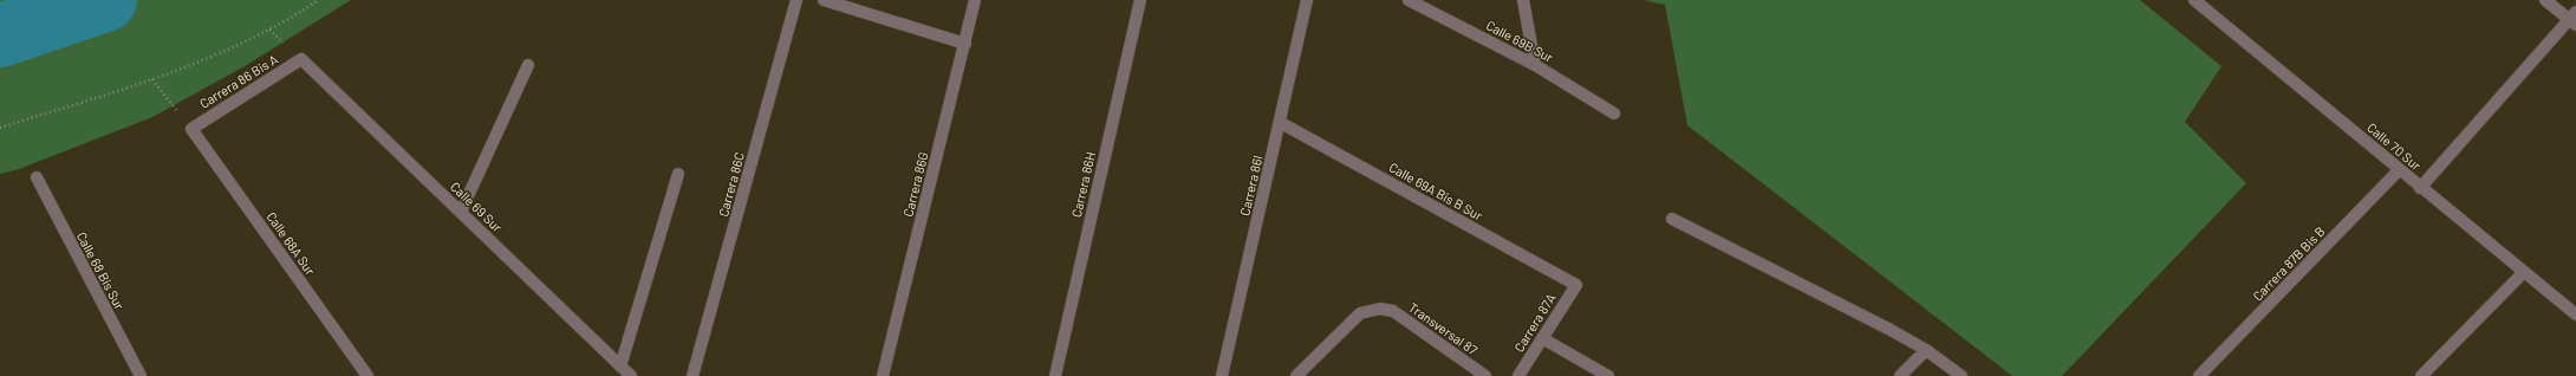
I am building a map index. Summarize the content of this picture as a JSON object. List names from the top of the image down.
{
  "streets": {
    "street": [
      "Calle 69B Sur",
      "Carrera 86 Bis A",
      "Calle 70 Sur",
      "Carrera 86C",
      "Carrera 86G",
      "Carrera 86H",
      "Carrera 86I",
      "Calle 69A Bis B Sur",
      "Calle 69 Sur",
      "Calle 68A Sur",
      "Carrera 87B Bis B",
      "Calle 68 Bis Sur",
      "Carrera 87A",
      "Transversal 87"
    ]
  },
  "crossings": [
    ["Carrera 86 Bis A", "Calle 69 Sur"],
    ["Carrera 86 Bis A", "Calle 68A Sur"],
    ["Calle 70 Sur", "Carrera 87B Bis B"],
    ["Carrera 86I", "Calle 69A Bis B Sur"],
    ["Calle 69A Bis B Sur", "Carrera 87A"]
  ]
}
